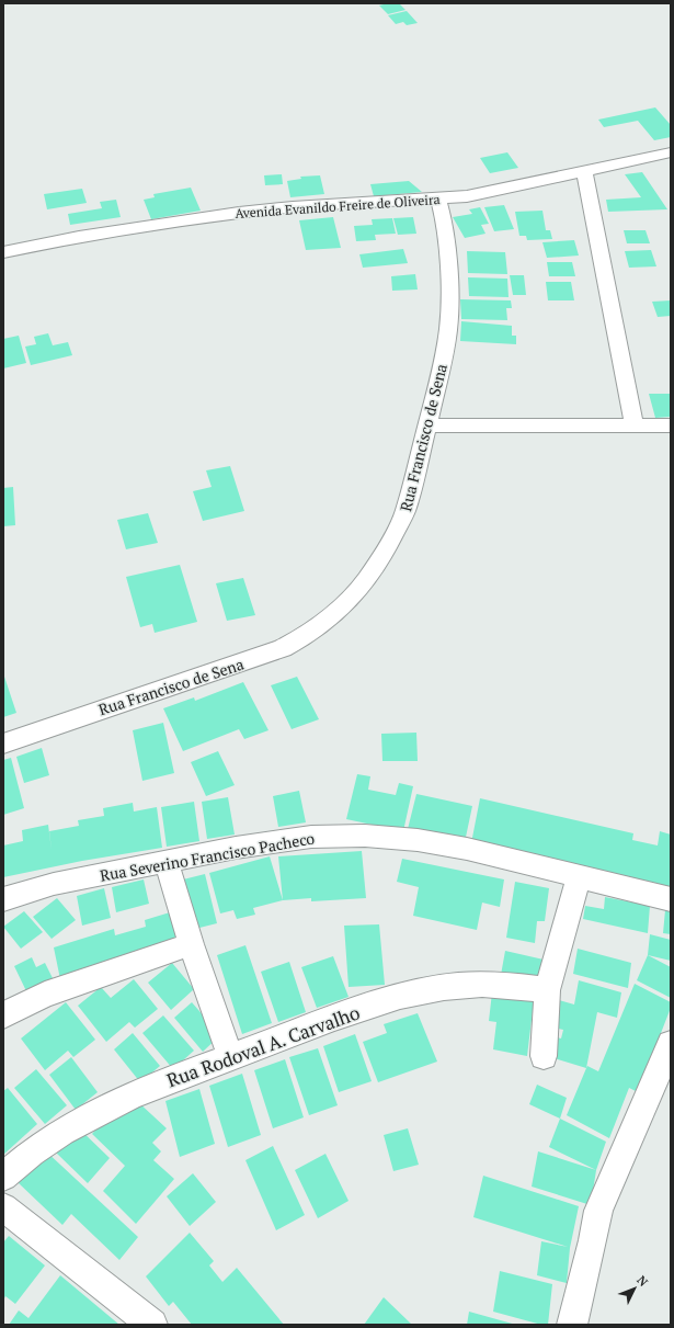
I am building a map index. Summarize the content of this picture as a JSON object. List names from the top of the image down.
{
  "streets": {
    "street": [
      "Avenida Evanildo Freire de Oliveira",
      "Rua Francisco de Sena",
      "Rua Severino Francisco Pacheco",
      "Rua Rodoval A. Carvalho"
    ]
  },
  "crossings": [
    ["Avenida Evanildo Freire de Oliveira", "Rua Francisco de Sena"]
  ],
  "north": "top right"
}
